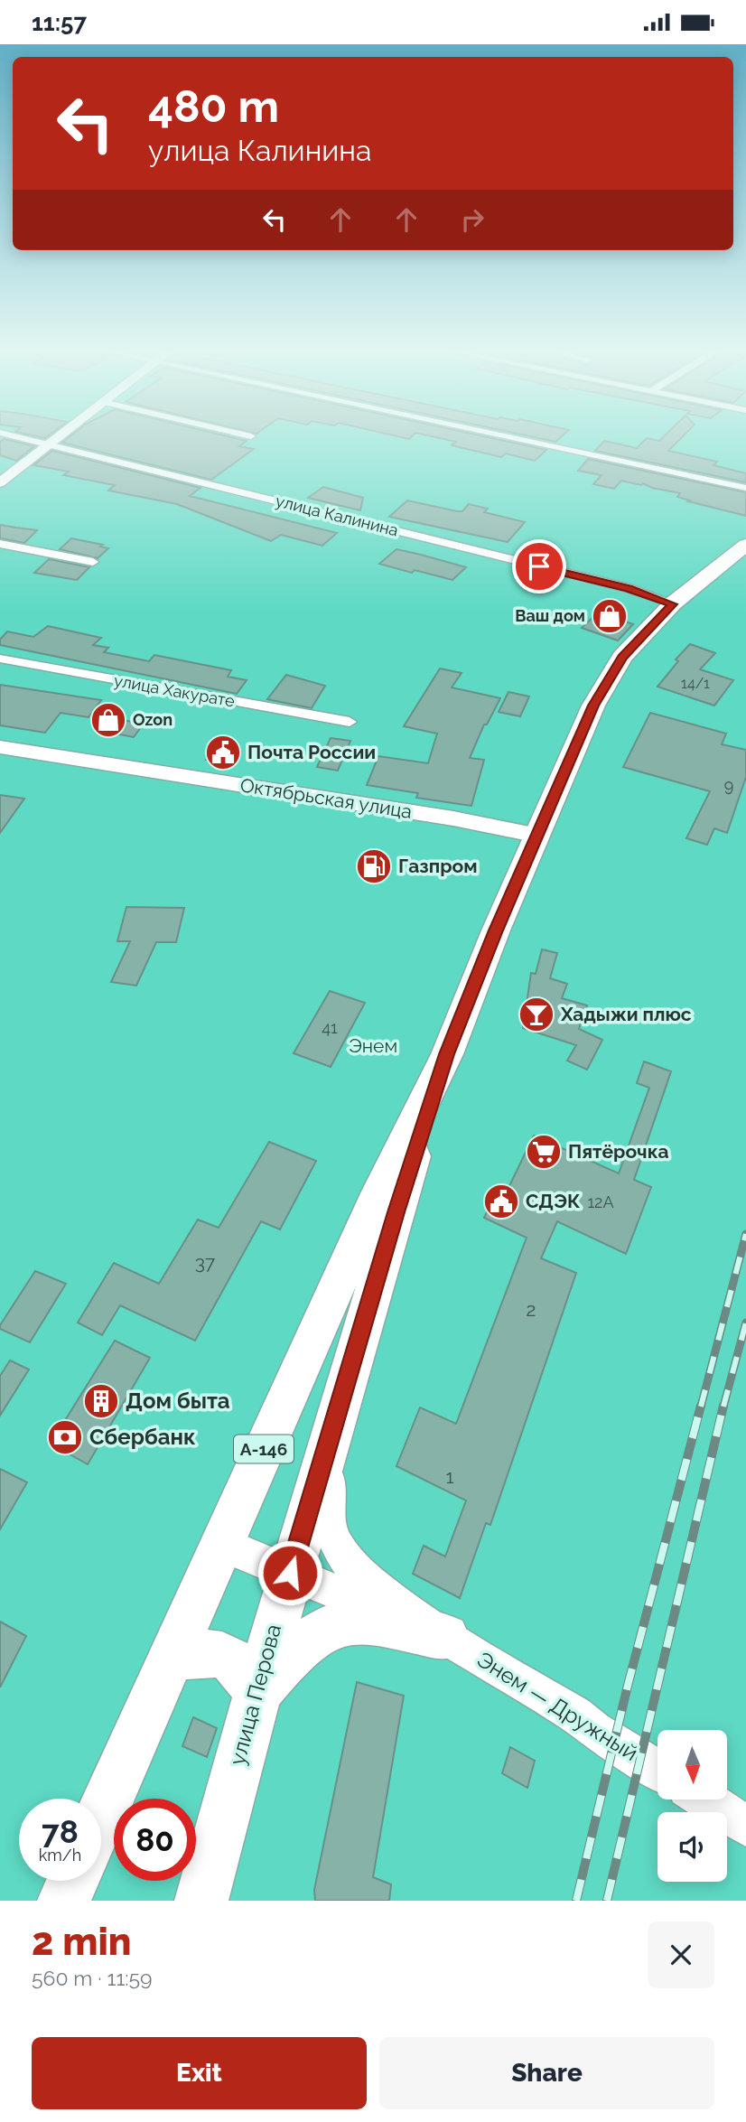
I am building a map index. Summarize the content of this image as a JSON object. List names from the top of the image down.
{
  "streets": {
    "highway": ["А-146", "улица Перова"],
    "street": [
      "улица Калинина",
      "улица Хакурате",
      "Октябрьская улица",
      "Энем — Дружный"
    ]
  },
  "crossings": [
    ["улица Калинина", "улица Перова"],
    ["Октябрьская улица", "улица Перова"]
  ],
  "parks": ["Энем"],
  "places": {
    "shop": ["Ваш дом", "Ozon"],
    "public building": ["Почта России", "СДЭК"],
    "fuel station": ["Газпром"],
    "bar": ["Хадыжи плюс"],
    "supermarket": ["Пятёрочка"],
    "building": ["Дом быта"],
    "bank": ["Сбербанк"]
  },
  "house_numbers": [
    "14/1",
    "9",
    "41",
    "12А",
    "37",
    "2",
    "1"
  ],
  "north": "bottom",
  "page": {
    "status": "11:57",
    "turn": ["480 m", "улица Калинина"],
    "speed": "78 km/h",
    "limit": "80",
    "heading": ["2 min", "560 m · 11:59"],
    "buttons": ["Exit", "Share"]
  }
}
